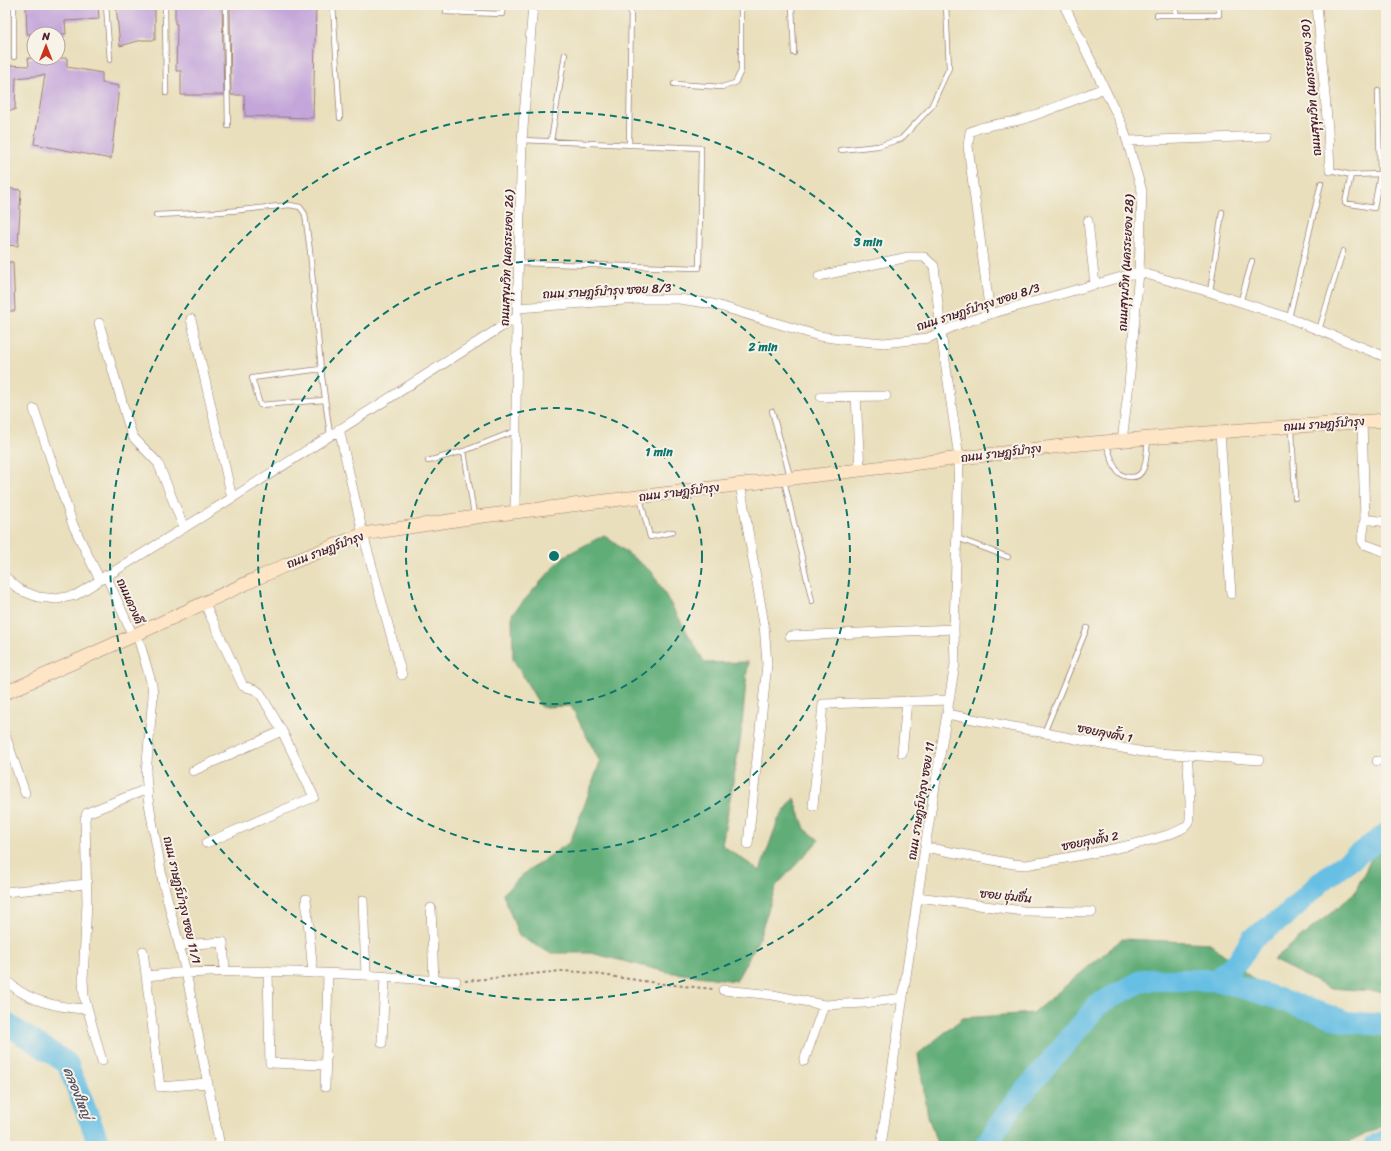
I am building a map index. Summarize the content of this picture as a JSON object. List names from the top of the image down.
{
  "streets": {
    "street": [
      "ถนนสุขุมวิท (นครระยอง 30)",
      "ถนนสุขุมวิท (นครระยอง 26)",
      "ถนนสุขุมวิท (นครระยอง 28)",
      "ถนน ราษฎร์บำรุง ซอย 8/3",
      "ถนน ราษฎร์บำรุง",
      "ถนนดวงดี",
      "ซอยลุงตั้ง 1",
      "ถนน ราษฎร์บำรุง ซอย 11",
      "ซอยลุงตั้ง 2",
      "ซอย ชุ่มชื่น",
      "ถนน ราษฎร์บำรุง ซอย 11/1"
    ]
  },
  "crossings": [
    ["ถนนสุขุมวิท (นครระยอง 26)", "ถนน ราษฎร์บำรุง ซอย 8/3"],
    ["ถนนสุขุมวิท (นครระยอง 26)", "ถนน ราษฎร์บำรุง"],
    ["ถนนสุขุมวิท (นครระยอง 28)", "ถนน ราษฎร์บำรุง ซอย 8/3"],
    ["ถนนสุขุมวิท (นครระยอง 28)", "ถนน ราษฎร์บำรุง"],
    ["ถนน ราษฎร์บำรุง ซอย 8/3", "ถนน ราษฎร์บำรุง ซอย 11"],
    ["ถนน ราษฎร์บำรุง", "ถนนดวงดี"],
    ["ถนน ราษฎร์บำรุง", "ถนน ราษฎร์บำรุง ซอย 11"],
    ["ถนน ราษฎร์บำรุง", "ถนน ราษฎร์บำรุง ซอย 11/1"],
    ["ถนนดวงดี", "ถนน ราษฎร์บำรุง ซอย 11/1"],
    ["ซอยลุงตั้ง 1", "ถนน ราษฎร์บำรุง ซอย 11"],
    ["ซอยลุงตั้ง 1", "ซอยลุงตั้ง 2"],
    ["ถนน ราษฎร์บำรุง ซอย 11", "ซอยลุงตั้ง 2"],
    ["ถนน ราษฎร์บำรุง ซอย 11", "ซอย ชุ่มชื่น"]
  ],
  "water": ["คลองใหญ่"],
  "north": "top",
  "rings": ["3 min", "2 min", "1 min"]
}
